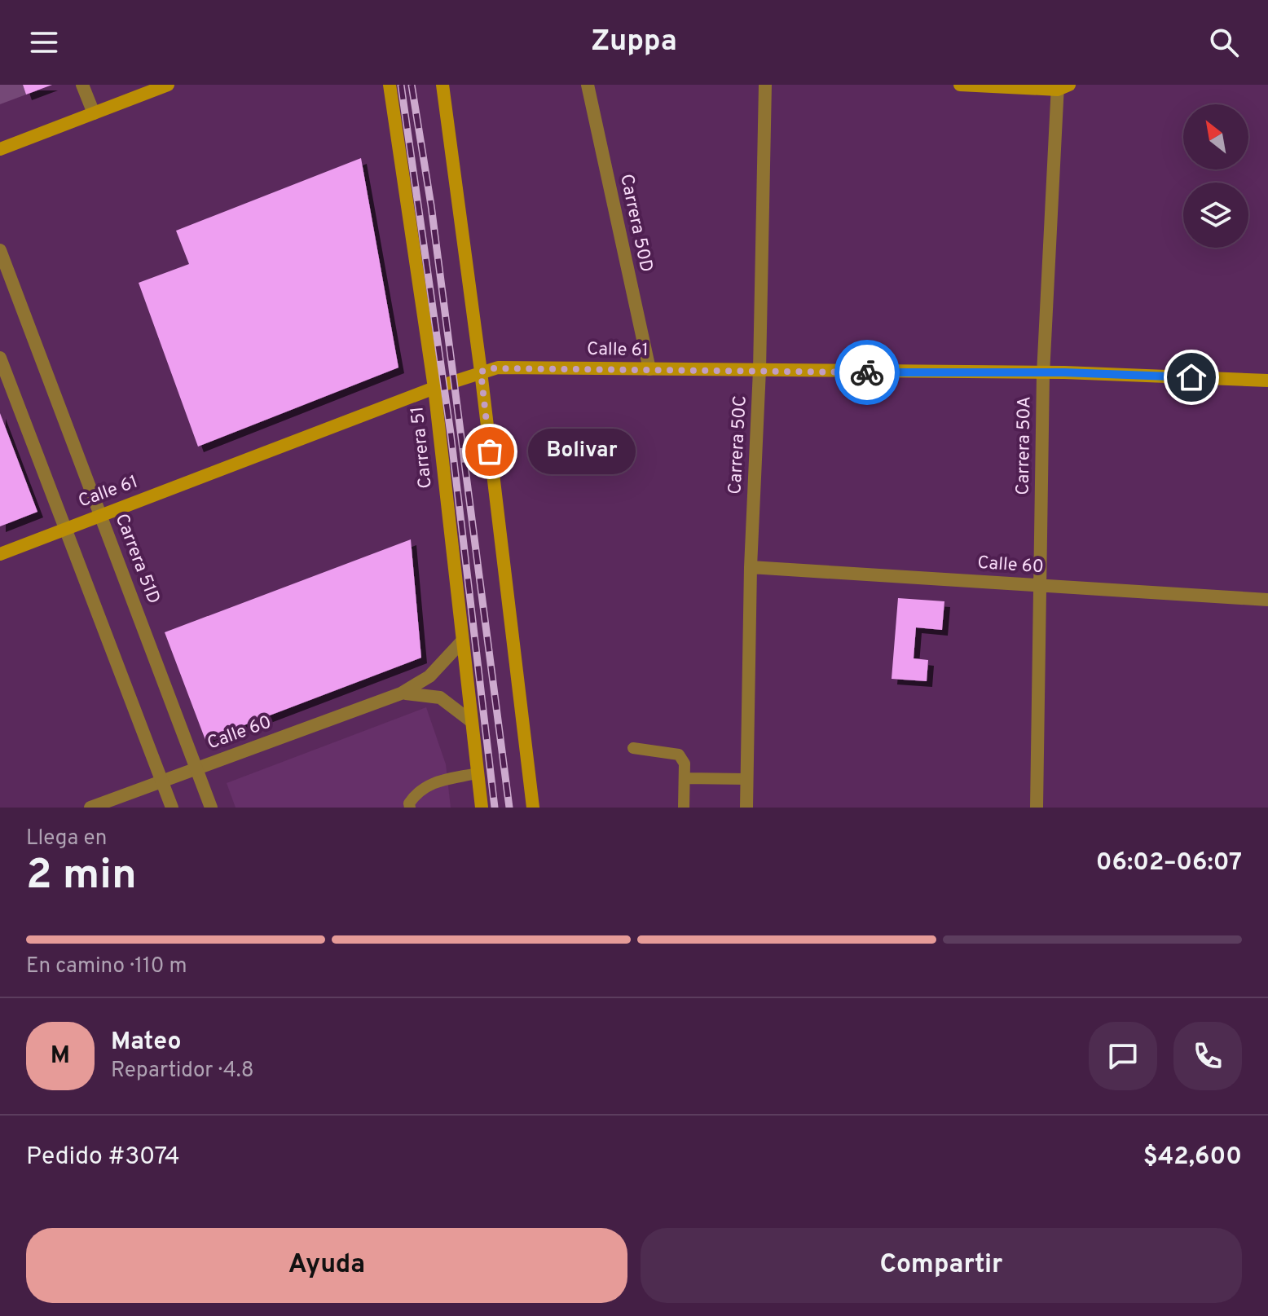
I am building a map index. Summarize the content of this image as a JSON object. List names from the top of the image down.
{
  "streets": {
    "main road": ["Calle 61", "Carrera 51"],
    "street": [
      "Carrera 50D",
      "Carrera 50C",
      "Carrera 50A",
      "Carrera 51D",
      "Calle 60"
    ]
  },
  "crossings": [
    ["Carrera 50D", "Calle 61"],
    ["Calle 61", "Carrera 50C"],
    ["Calle 61", "Carrera 50A"],
    ["Calle 61", "Carrera 51"],
    ["Calle 61", "Carrera 51D"],
    ["Carrera 50C", "Calle 60"],
    ["Carrera 50A", "Calle 60"],
    ["Carrera 51", "Calle 60"],
    ["Carrera 51D", "Calle 60"]
  ],
  "places": ["Bolivar"],
  "north": "top left",
  "page": {
    "header": "Zuppa",
    "bubble": "Bolivar",
    "heading": ["2 min", "Llega en", "06:02–06:07"],
    "panel": [
      "Mateo",
      "Repartidor · 4.8",
      "Pedido #3074",
      "$42,600"
    ],
    "bar": "En camino · 110 m",
    "round": "M",
    "buttons": ["Ayuda", "Compartir"]
  }
}
